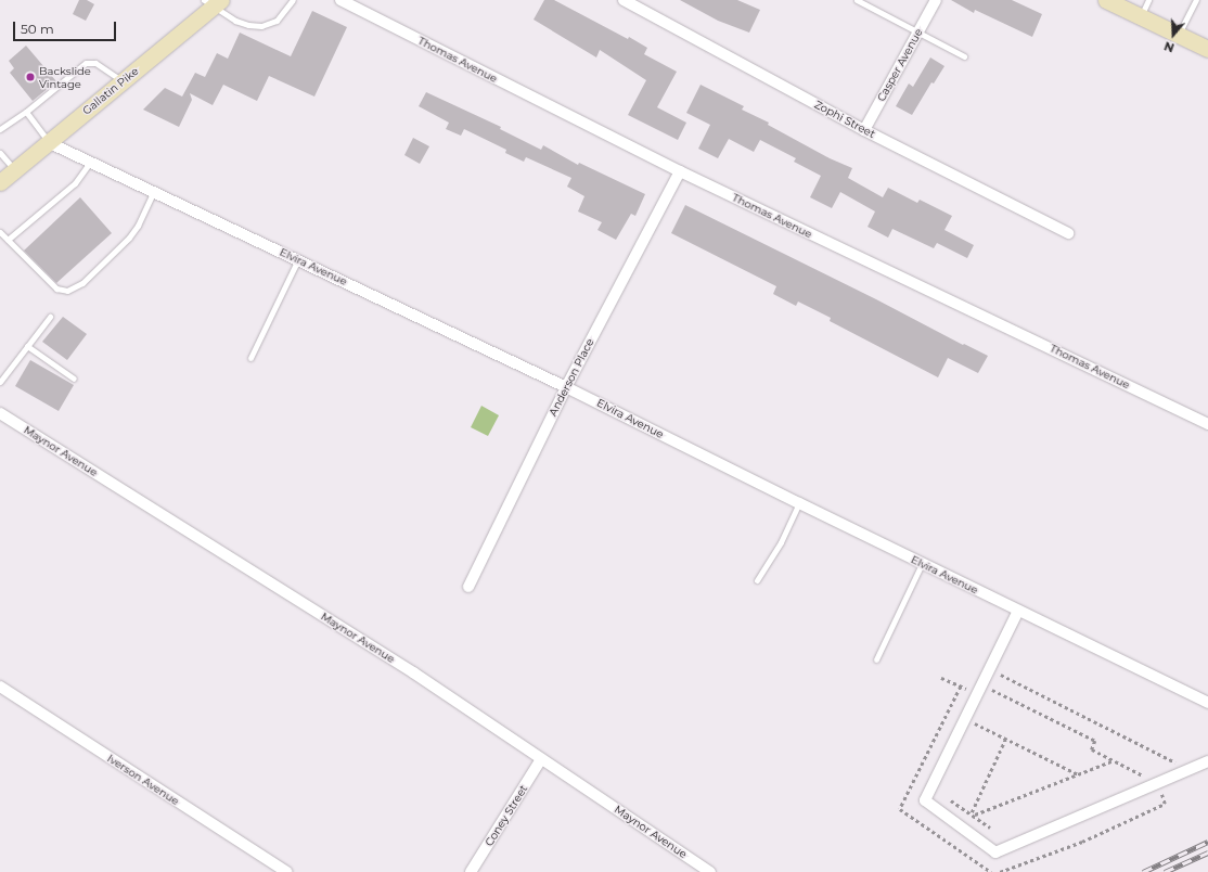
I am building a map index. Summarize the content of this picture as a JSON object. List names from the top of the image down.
{
  "streets": {
    "main road": ["Gallatin Pike"],
    "street": [
      "Thomas Avenue",
      "Casper Avenue",
      "Zophi Street",
      "Elvira Avenue",
      "Anderson Place",
      "Maynor Avenue",
      "Iverson Avenue",
      "Coney Street"
    ]
  },
  "crossings": [
    ["Thomas Avenue", "Anderson Place"],
    ["Casper Avenue", "Zophi Street"],
    ["Gallatin Pike", "Elvira Avenue"],
    ["Elvira Avenue", "Anderson Place"],
    ["Maynor Avenue", "Coney Street"]
  ],
  "places": ["Backslide Vintage"],
  "scale_bar": "50 m",
  "north": "bottom"
}
